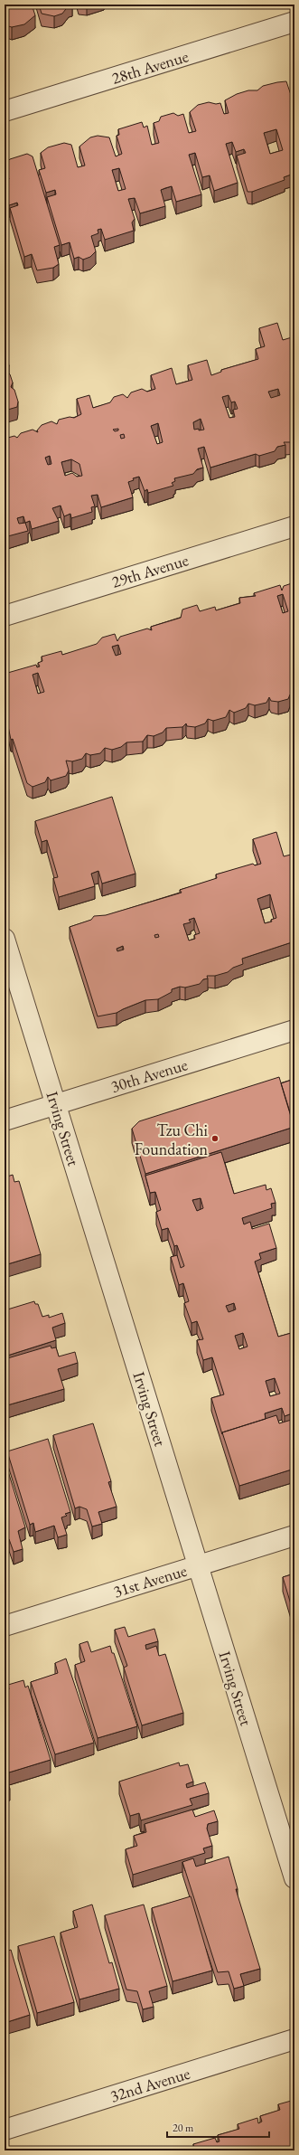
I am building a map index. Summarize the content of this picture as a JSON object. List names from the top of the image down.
{
  "streets": {
    "street": [
      "28th Avenue",
      "29th Avenue",
      "30th Avenue",
      "Irving Street",
      "31st Avenue",
      "32nd Avenue"
    ]
  },
  "crossings": [
    ["30th Avenue", "Irving Street"],
    ["Irving Street", "31st Avenue"]
  ],
  "places": ["Tzu Chi Foundation"],
  "scale_bar": "20 m"
}
